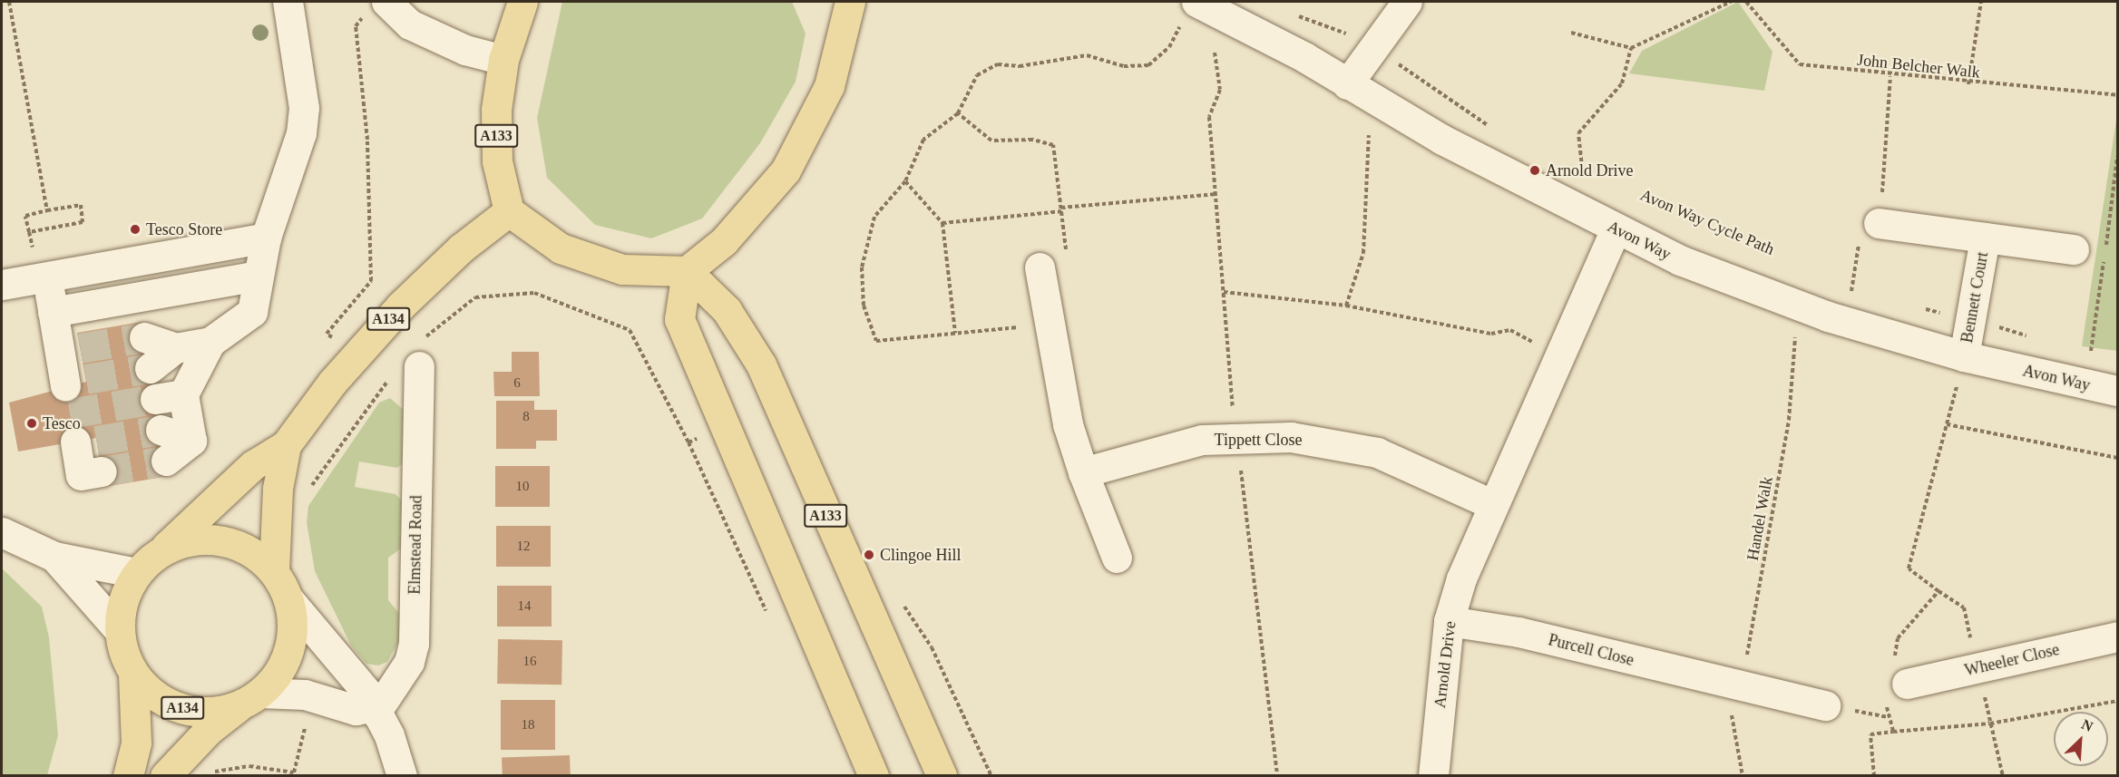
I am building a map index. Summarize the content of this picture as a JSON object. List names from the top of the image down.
{
  "streets": {
    "main road": ["A133", "A134"],
    "street": [
      "Avon Way",
      "Bennett Court",
      "Tippett Close",
      "Elmstead Road",
      "Purcell Close",
      "Wheeler Close",
      "Arnold Drive"
    ],
    "path": ["John Belcher Walk", "Handel Walk"]
  },
  "crossings": [
    ["A133", "A134"],
    ["Avon Way", "Bennett Court"],
    ["Avon Way", "Arnold Drive"],
    ["Tippett Close", "Arnold Drive"],
    ["Handel Walk", "Purcell Close"],
    ["Purcell Close", "Arnold Drive"]
  ],
  "places": [
    "Arnold Drive",
    "Tesco Store",
    "Tesco",
    "Clingoe Hill"
  ],
  "house_numbers": [
    "6",
    "8",
    "10",
    "12",
    "14",
    "16",
    "18"
  ],
  "north": "top right"
}
